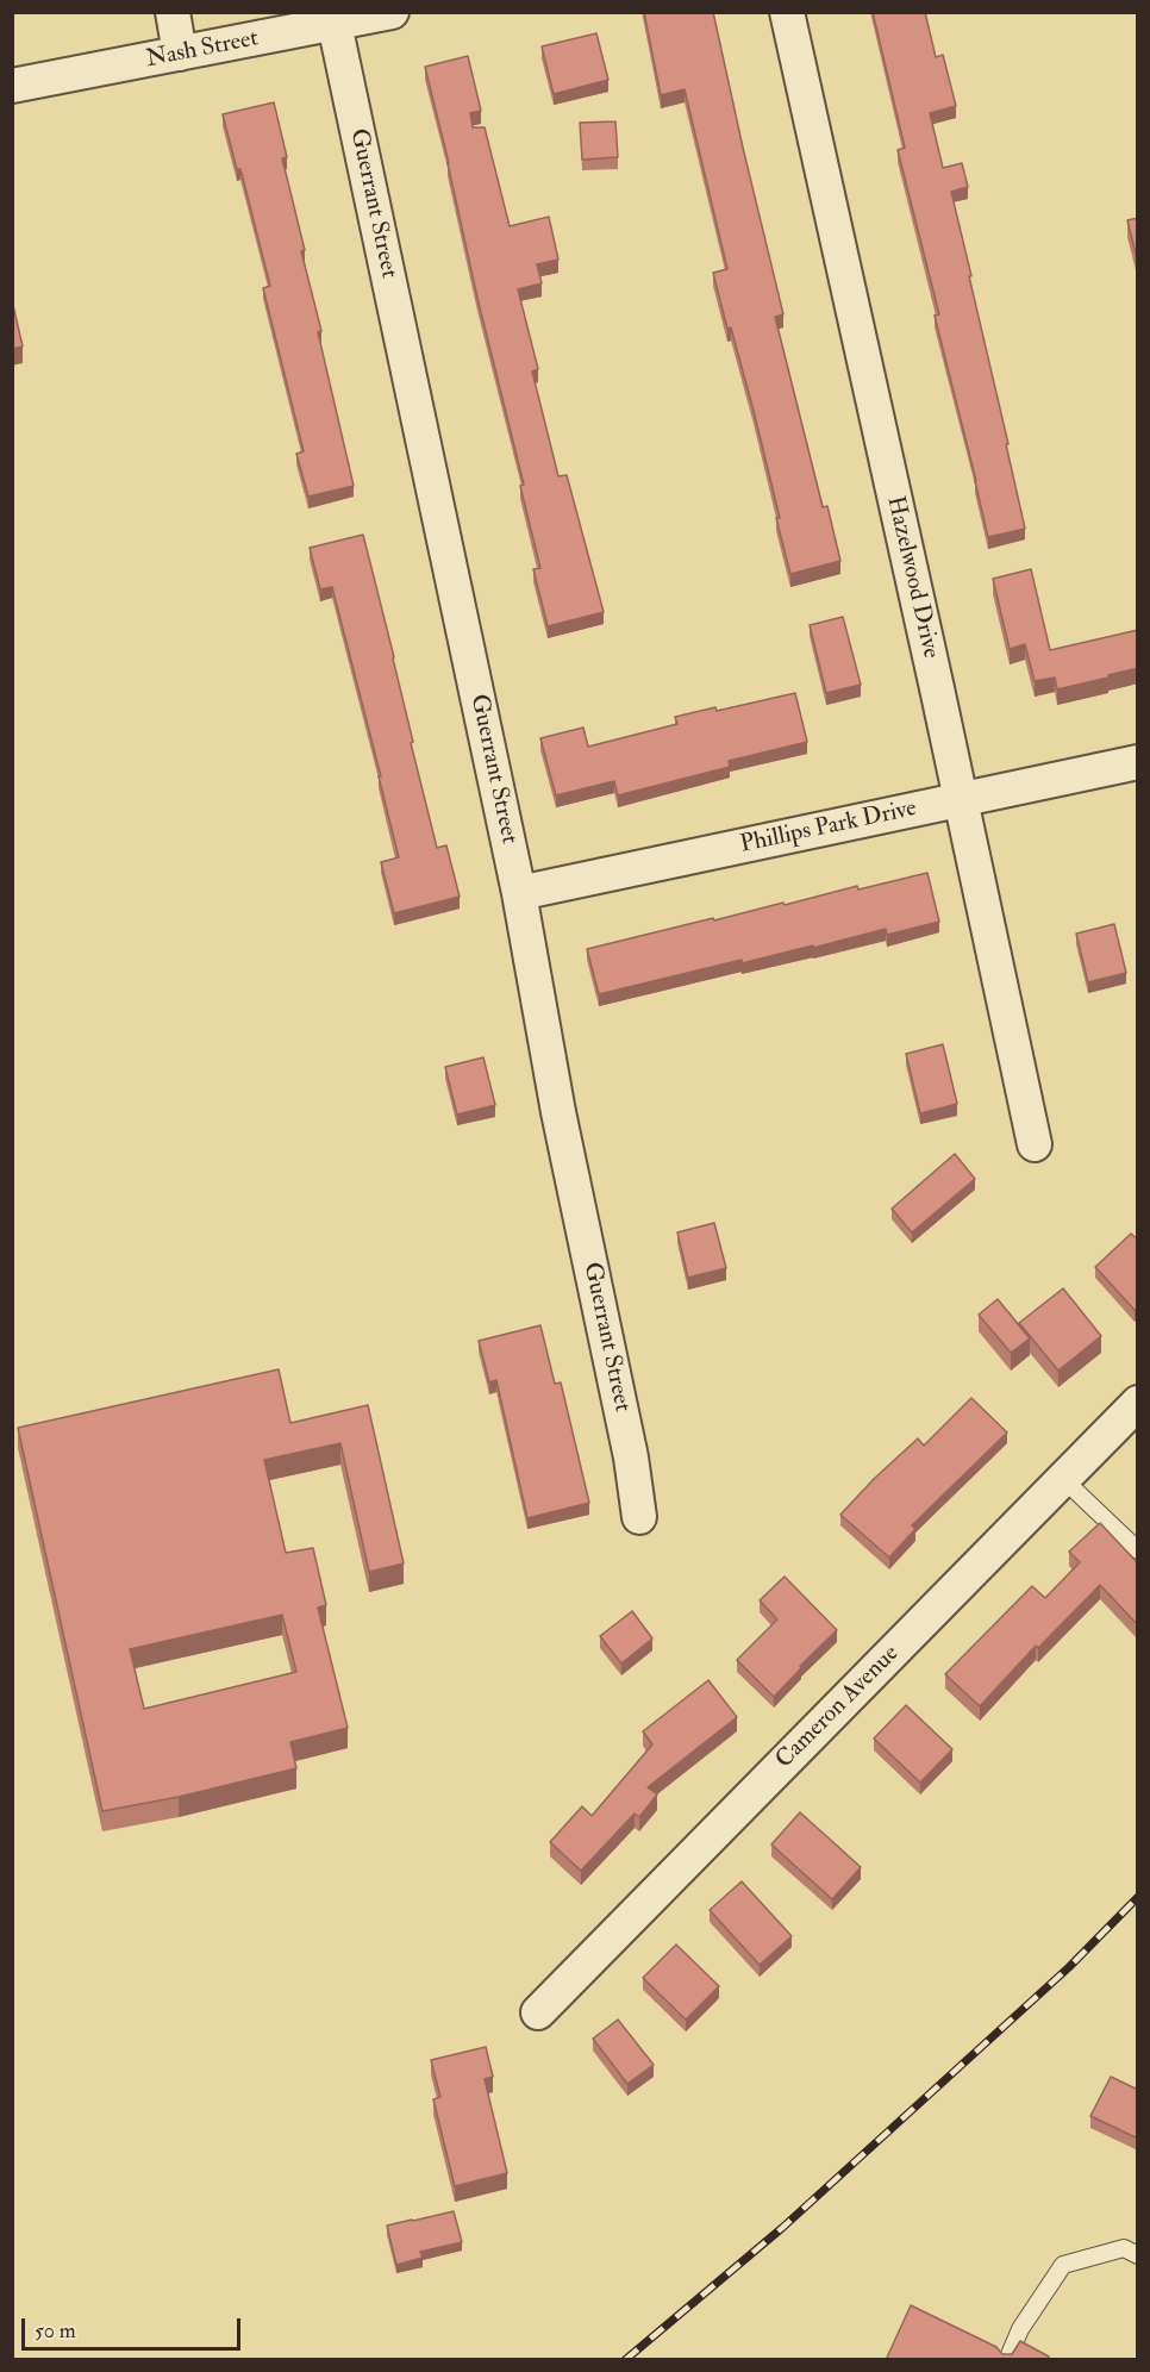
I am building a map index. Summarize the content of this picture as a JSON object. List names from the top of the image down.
{
  "streets": {
    "street": [
      "Nash Street",
      "Guerrant Street",
      "Hazelwood Drive",
      "Phillips Park Drive",
      "Cameron Avenue"
    ]
  },
  "crossings": [
    ["Nash Street", "Guerrant Street"],
    ["Guerrant Street", "Phillips Park Drive"],
    ["Hazelwood Drive", "Phillips Park Drive"]
  ],
  "scale_bar": "50 m"
}
